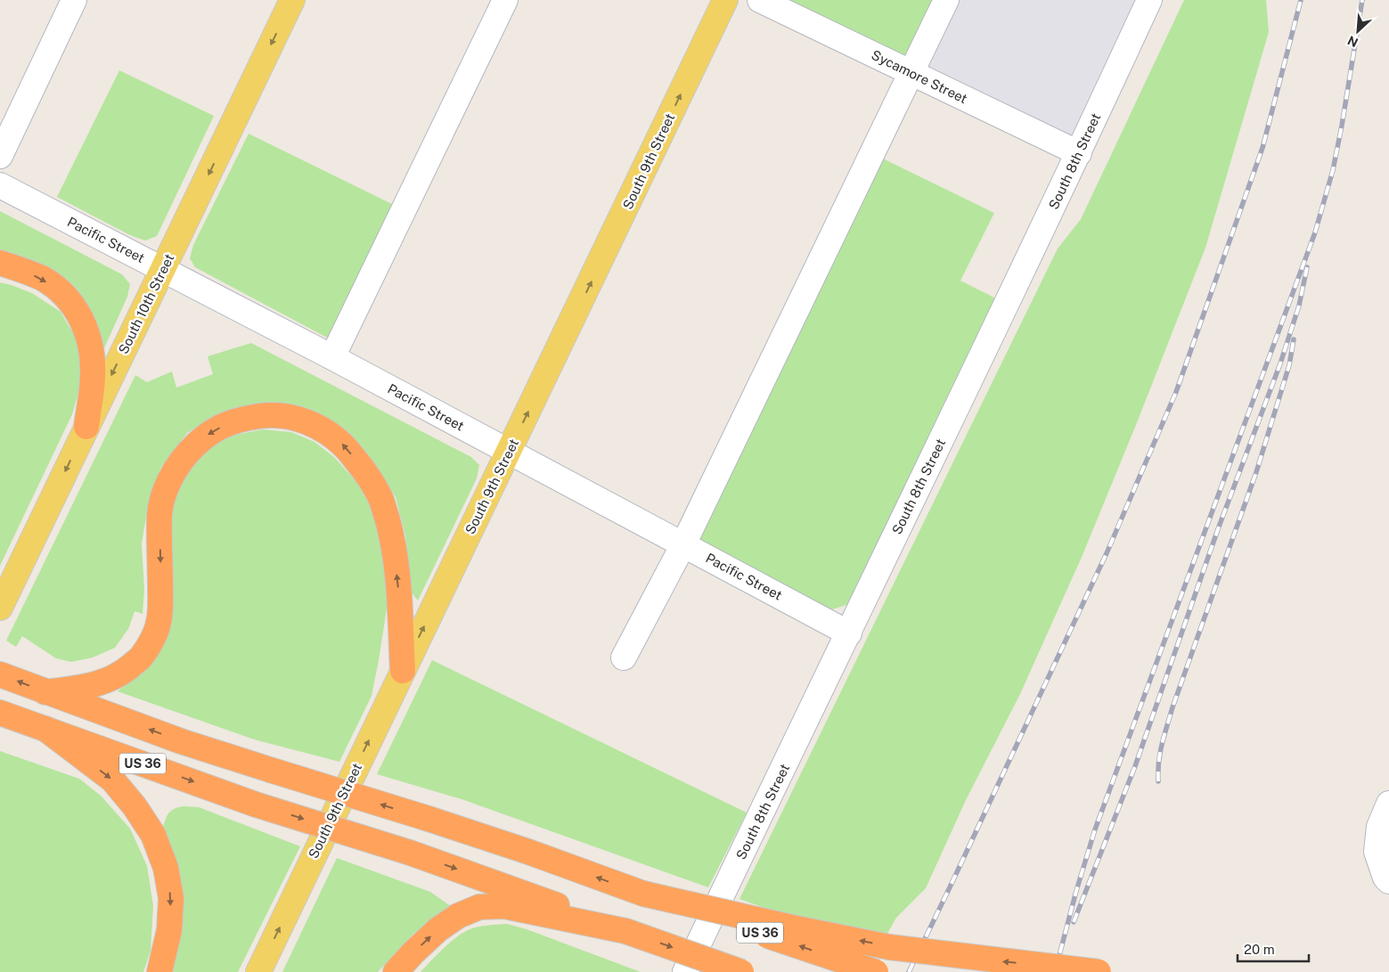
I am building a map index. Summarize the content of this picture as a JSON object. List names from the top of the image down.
{
  "streets": {
    "highway": ["US 36"],
    "main road": ["South 9th Street", "South 10th Street"],
    "street": ["Sycamore Street", "South 8th Street", "Pacific Street"]
  },
  "crossings": [
    ["Sycamore Street", "South 8th Street"],
    ["South 9th Street", "Pacific Street"],
    ["South 8th Street", "Pacific Street"],
    ["Pacific Street", "South 10th Street"]
  ],
  "one_way": ["South 9th Street", "South 10th Street"],
  "scale_bar": "20 m",
  "north": "bottom left"
}
